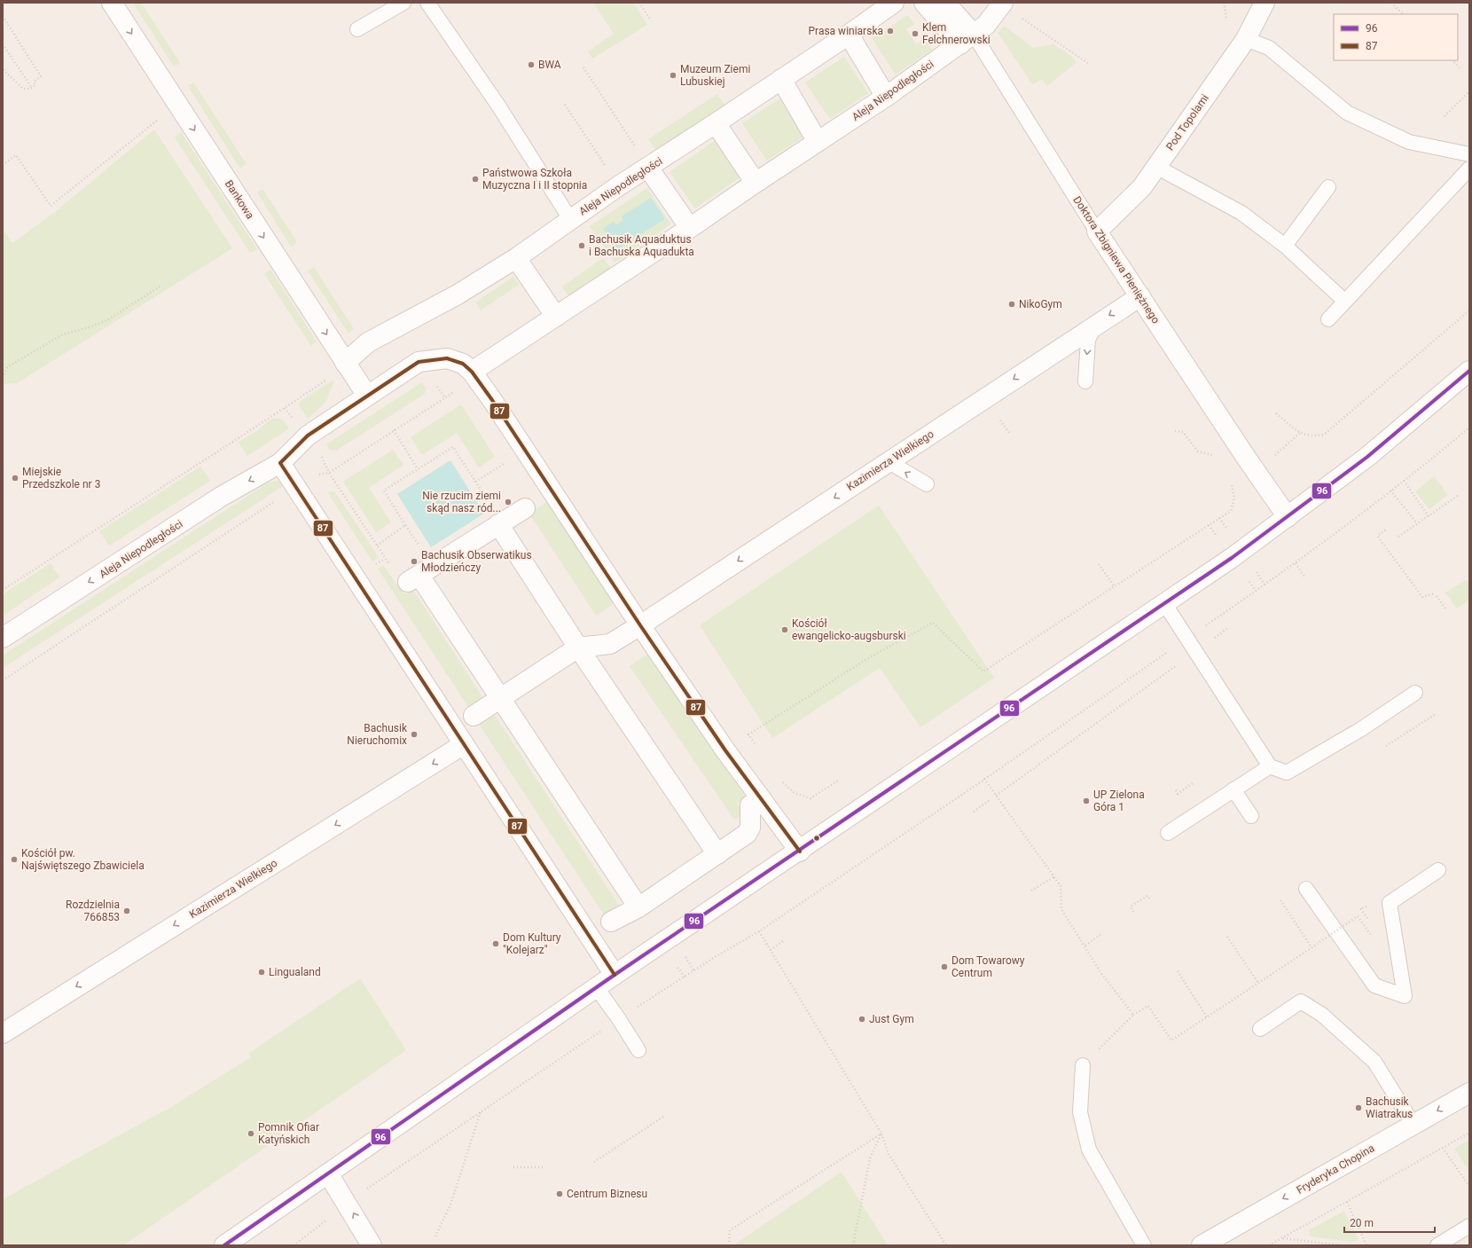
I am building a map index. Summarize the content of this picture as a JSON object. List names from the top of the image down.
{
  "streets": {
    "street": [
      "Aleja Niepodległości",
      "Pod Topolami",
      "Bankowa",
      "Doktora Zbigniewa Pieniężnego",
      "Kazimierza Wielkiego",
      "Fryderyka Chopina"
    ]
  },
  "crossings": [
    ["Aleja Niepodległości", "Bankowa"],
    ["Aleja Niepodległości", "Doktora Zbigniewa Pieniężnego"],
    ["Pod Topolami", "Doktora Zbigniewa Pieniężnego"],
    ["Doktora Zbigniewa Pieniężnego", "Kazimierza Wielkiego"]
  ],
  "one_way": ["Bankowa", "Kazimierza Wielkiego", "Fryderyka Chopina"],
  "places": [
    "Prasa winiarska",
    "Klem Felchnerowski",
    "BWA",
    "Muzeum Ziemi Lubuskiej",
    "Państwowa Szkoła Muzyczna I i II stopnia",
    "Bachusik Aquaduktus i Bachuska Aquadukta",
    "NikoGym",
    "Miejskie Przedszkole nr 3",
    "Nie rzucim ziemi skąd nasz ród...",
    "Bachusik Obserwatikus Młodzieńczy",
    "Kościół ewangelicko-augsburski",
    "Bachusik Nieruchomix",
    "UP Zielona Góra 1",
    "Kościół pw. Najświętszego Zbawiciela",
    "Rozdzielnia 766853",
    "Dom Kultury \"Kolejarz\"",
    "Dom Towarowy Centrum",
    "Lingualand",
    "Just Gym",
    "Bachusik Wiatrakus",
    "Pomnik Ofiar Katyńskich",
    "Centrum Biznesu"
  ],
  "lines": ["transit line 87", "transit line 96"],
  "legend": ["96", "87"],
  "scale_bar": "20 m"
}
